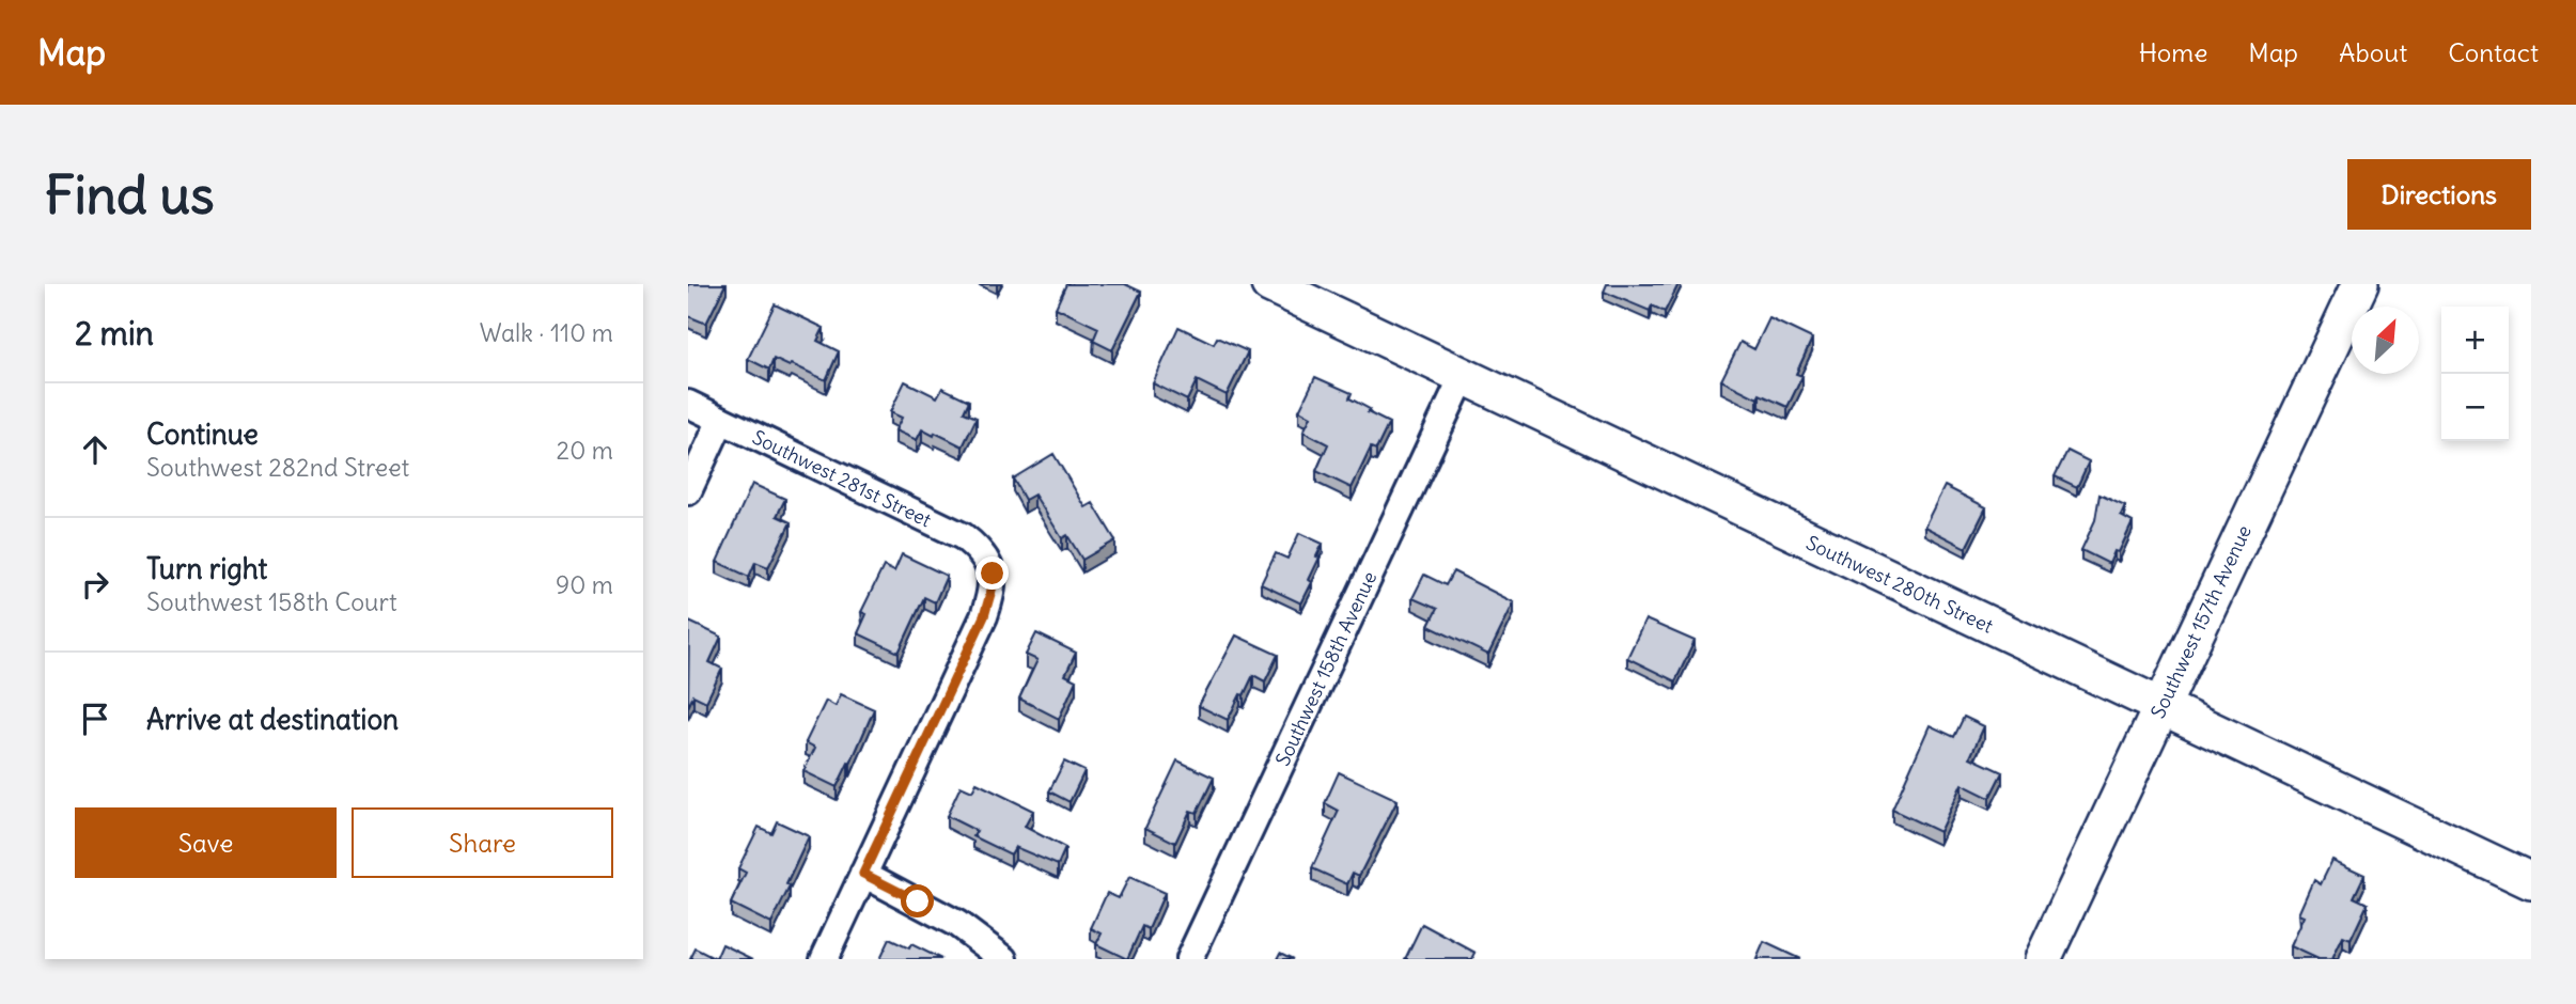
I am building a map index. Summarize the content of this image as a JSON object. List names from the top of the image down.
{
  "streets": {
    "street": [
      "Southwest 281st Street",
      "Southwest 280th Street",
      "Southwest 157th Avenue",
      "Southwest 158th Avenue"
    ]
  },
  "crossings": [
    ["Southwest 280th Street", "Southwest 157th Avenue"],
    ["Southwest 280th Street", "Southwest 158th Avenue"]
  ],
  "north": "top right",
  "page": {
    "header": "Map",
    "nav": [
      "Home",
      "Map",
      "About",
      "Contact"
    ],
    "buttons": [
      "Directions",
      ["Save", "Share"]
    ],
    "title": "Find us",
    "heading": ["2 min", "Walk · 110 m"],
    "map_buttons": ["+", "−"],
    "list": [
      ["Continue", "Southwest 282nd Street", "20 m"],
      ["Turn right", "Southwest 158th Court", "90 m"],
      "Arrive at destination"
    ]
  }
}
